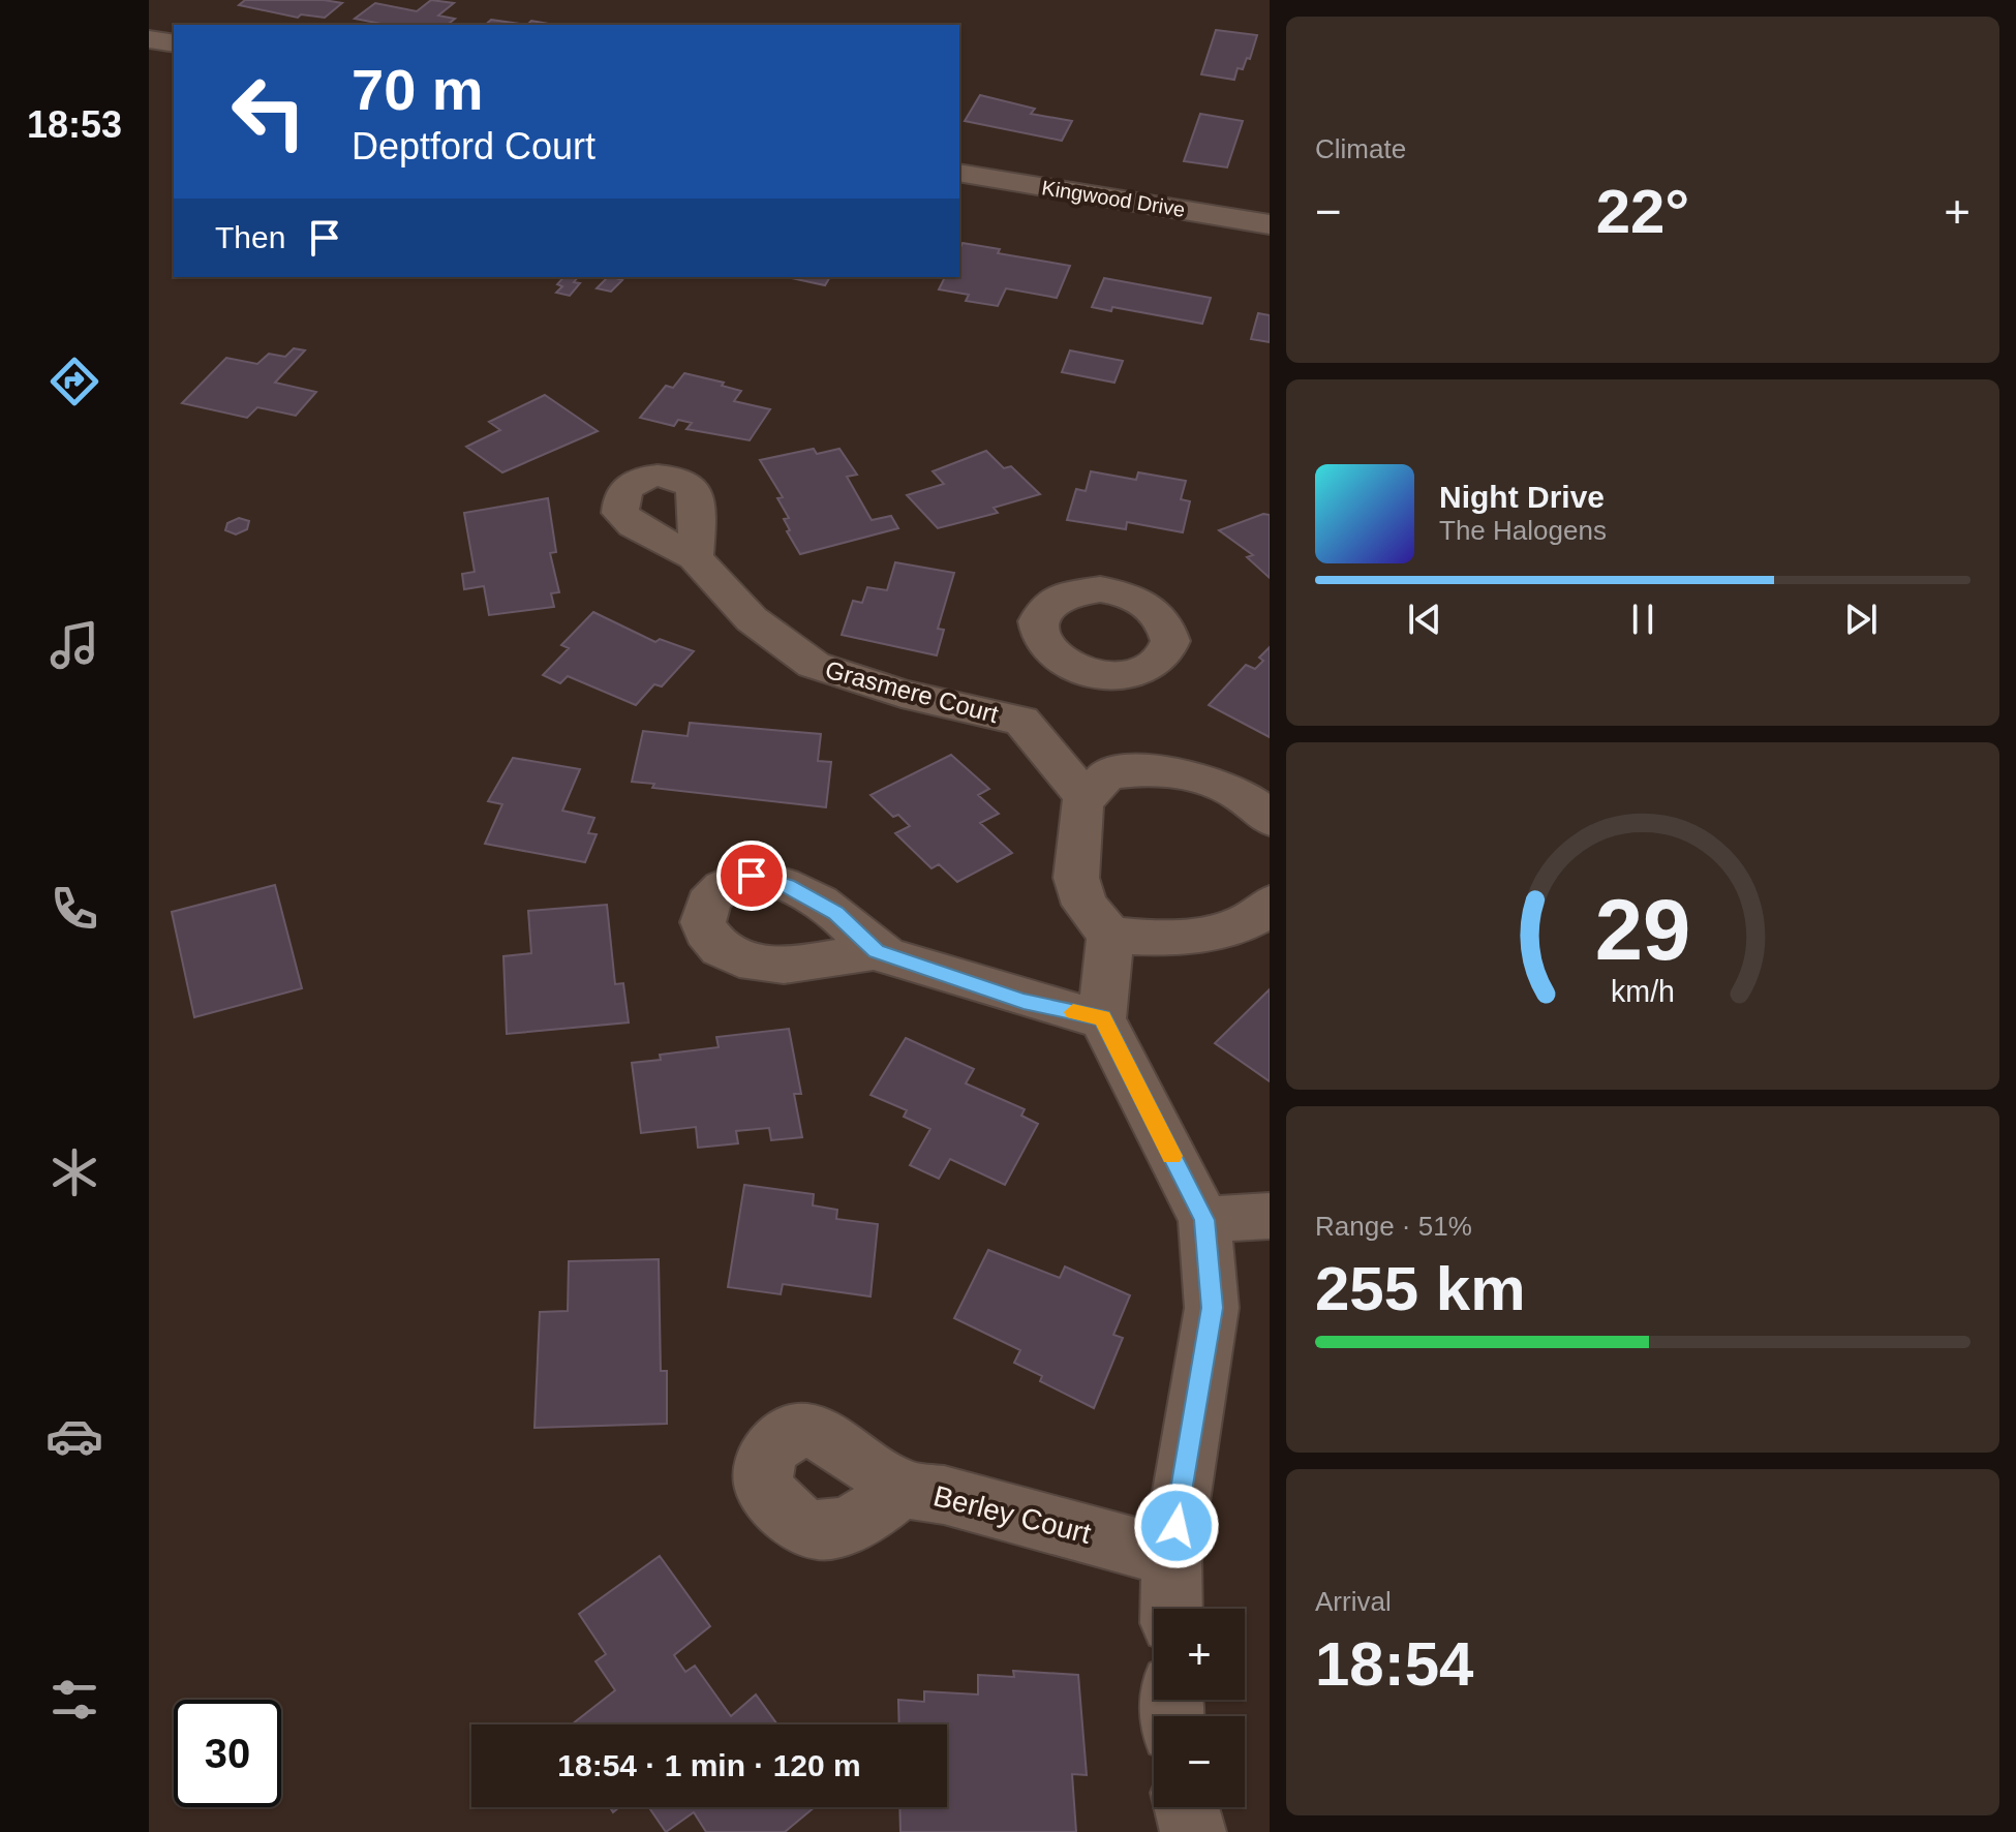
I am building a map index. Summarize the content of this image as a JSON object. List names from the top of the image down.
{
  "streets": {
    "street": ["Kingwood Drive", "Grasmere Court", "Berley Court"]
  },
  "page": {
    "tabs": "18:53",
    "tile": [
      "Climate",
      ["Range · 51%", "255 km"],
      ["Arrival", "18:54"]
    ],
    "turn": ["70 m", "Deptford Court"],
    "heat": ["−", "22°", "+"],
    "then": "Then",
    "song": ["Night Drive", "The Halogens"],
    "map_buttons": ["+", "−"],
    "limit": "30",
    "trip": "18:54 · 1 min · 120 m",
    "gauge": ["29", "km/h"]
  }
}
